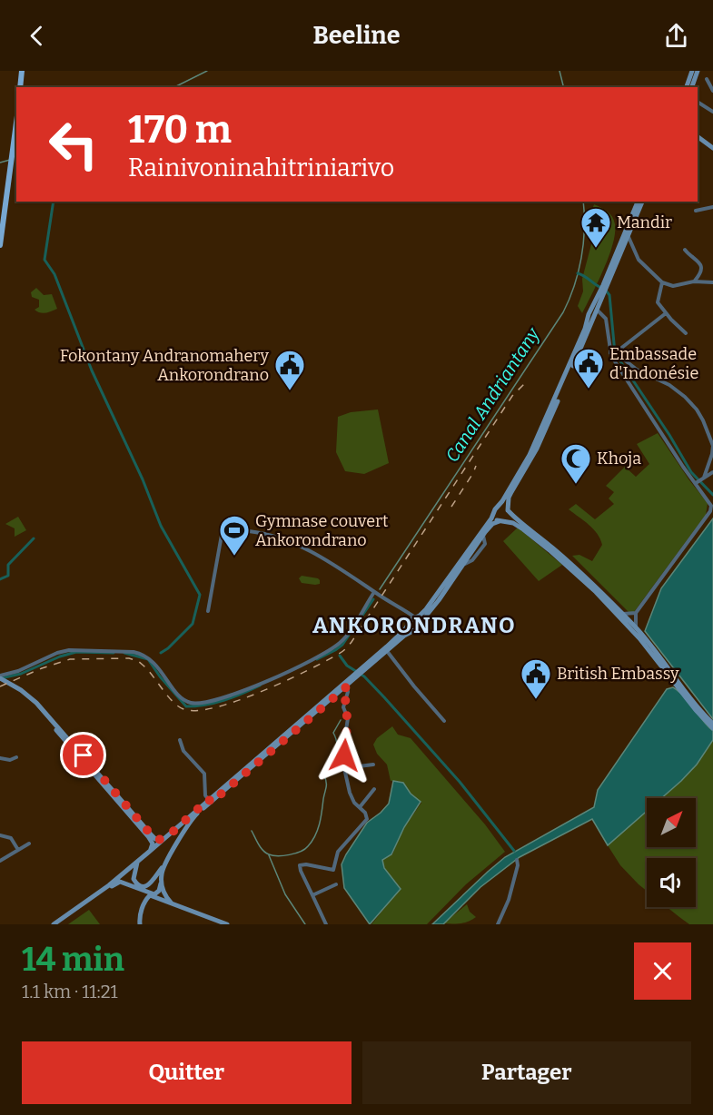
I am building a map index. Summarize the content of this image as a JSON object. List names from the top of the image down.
{
  "districts": ["ANKORONDRANO"],
  "water": ["Canal Andriantany"],
  "places": {
    "temple": ["Mandir"],
    "public building": ["Embassade d'Indonésie", "Fokontany Andranomahery Ankorondrano", "British Embassy"],
    "mosque": ["Khoja"],
    "sports": ["Gymnase couvert Ankorondrano"]
  },
  "north": "top right",
  "page": {
    "header": "Beeline",
    "turn": ["170 m", "Rainivoninahitriniarivo"],
    "heading": ["14 min", "1.1 km · 11:21"],
    "buttons": ["Quitter", "Partager"]
  }
}
